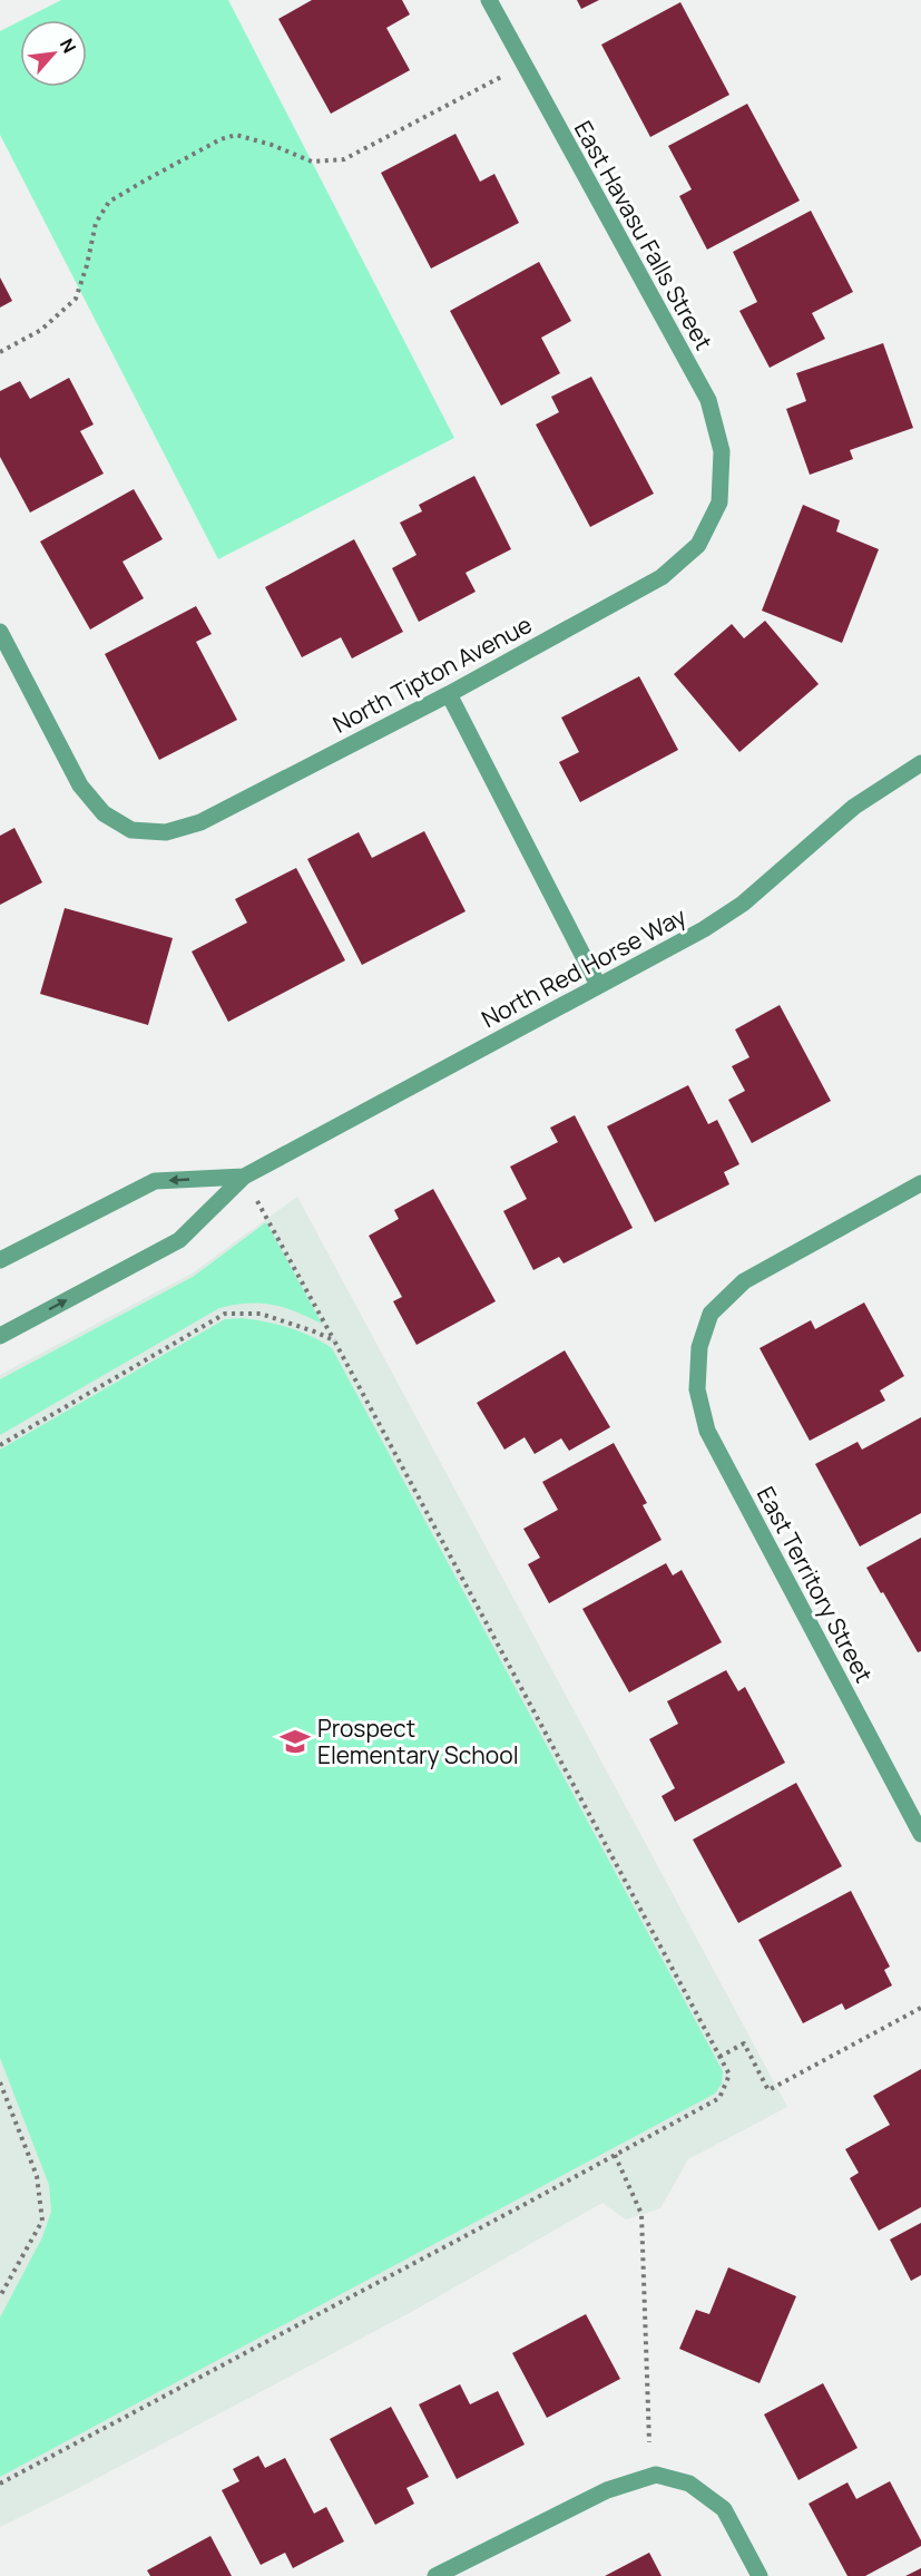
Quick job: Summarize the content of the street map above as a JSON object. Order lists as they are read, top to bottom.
{
  "streets": {
    "street": [
      "East Havasu Falls Street",
      "North Tipton Avenue",
      "North Red Horse Way",
      "East Territory Street"
    ]
  },
  "crossings": [
    ["East Havasu Falls Street", "North Tipton Avenue"]
  ],
  "places": {
    "school or university": ["Prospect Elementary School"]
  },
  "north": "top right"
}
